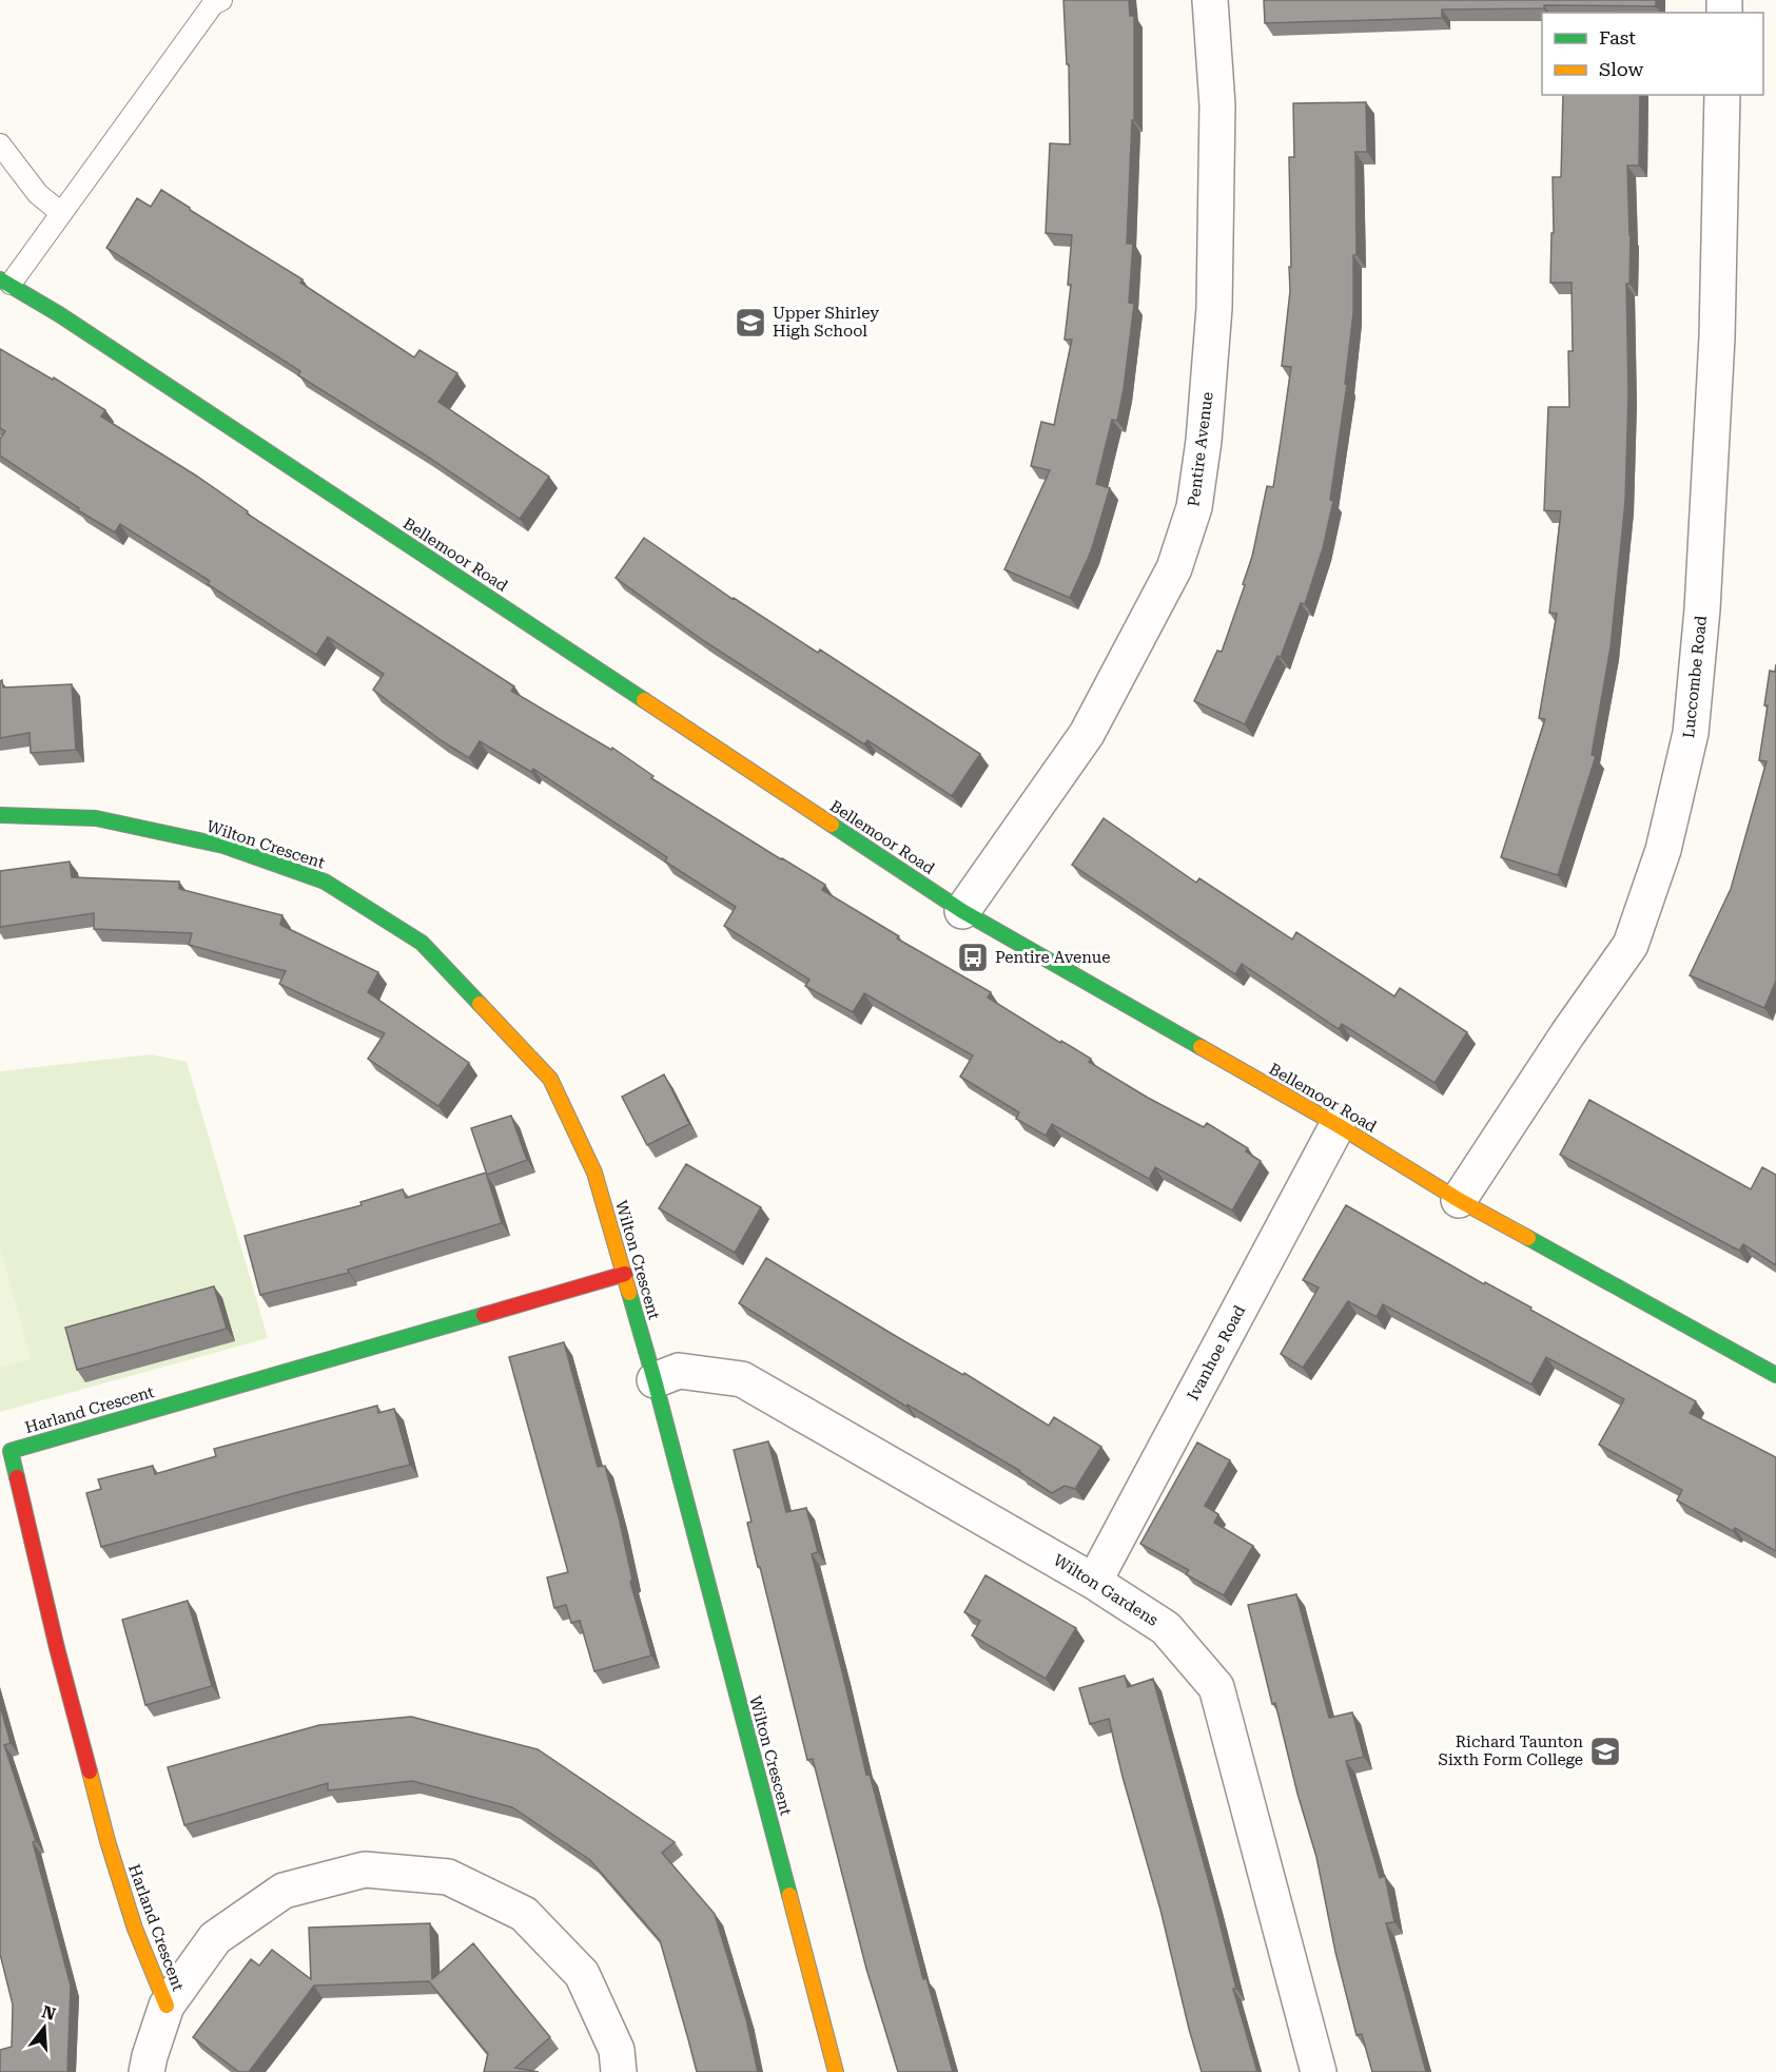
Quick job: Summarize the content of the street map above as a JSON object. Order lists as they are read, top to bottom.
{
  "streets": {
    "street": [
      "Pentire Avenue",
      "Bellemoor Road",
      "Luccombe Road",
      "Wilton Crescent",
      "Ivanhoe Road",
      "Harland Crescent",
      "Wilton Gardens"
    ]
  },
  "crossings": [
    ["Pentire Avenue", "Bellemoor Road"],
    ["Bellemoor Road", "Luccombe Road"],
    ["Bellemoor Road", "Ivanhoe Road"],
    ["Wilton Crescent", "Harland Crescent"],
    ["Wilton Crescent", "Wilton Gardens"],
    ["Ivanhoe Road", "Wilton Gardens"]
  ],
  "places": {
    "school or university": ["Upper Shirley High School", "Richard Taunton Sixth Form College"],
    "bus stop": ["Pentire Avenue"]
  },
  "legend": ["Fast", "Slow"],
  "north": "top"
}
